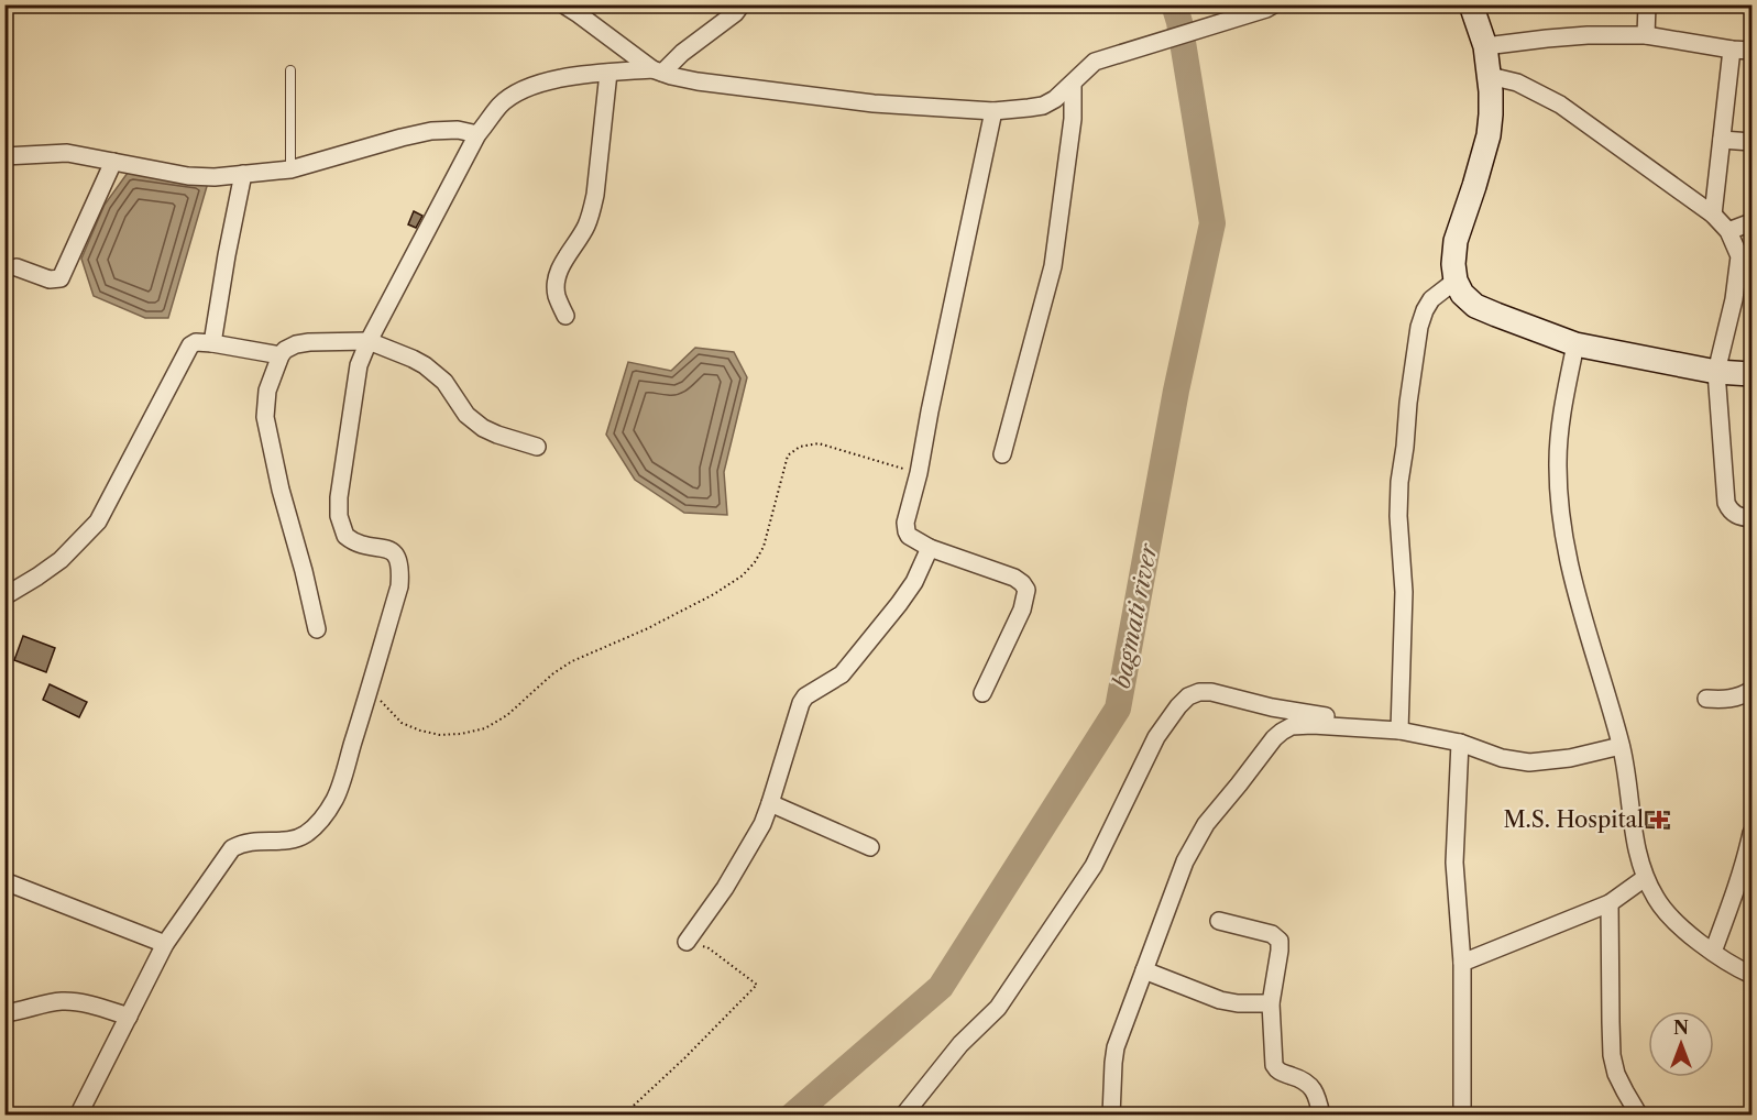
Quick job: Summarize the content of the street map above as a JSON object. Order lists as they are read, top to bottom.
{
  "water": ["bagmati river"],
  "places": {
    "health": ["M.S. Hospital"]
  },
  "north": "top"
}
